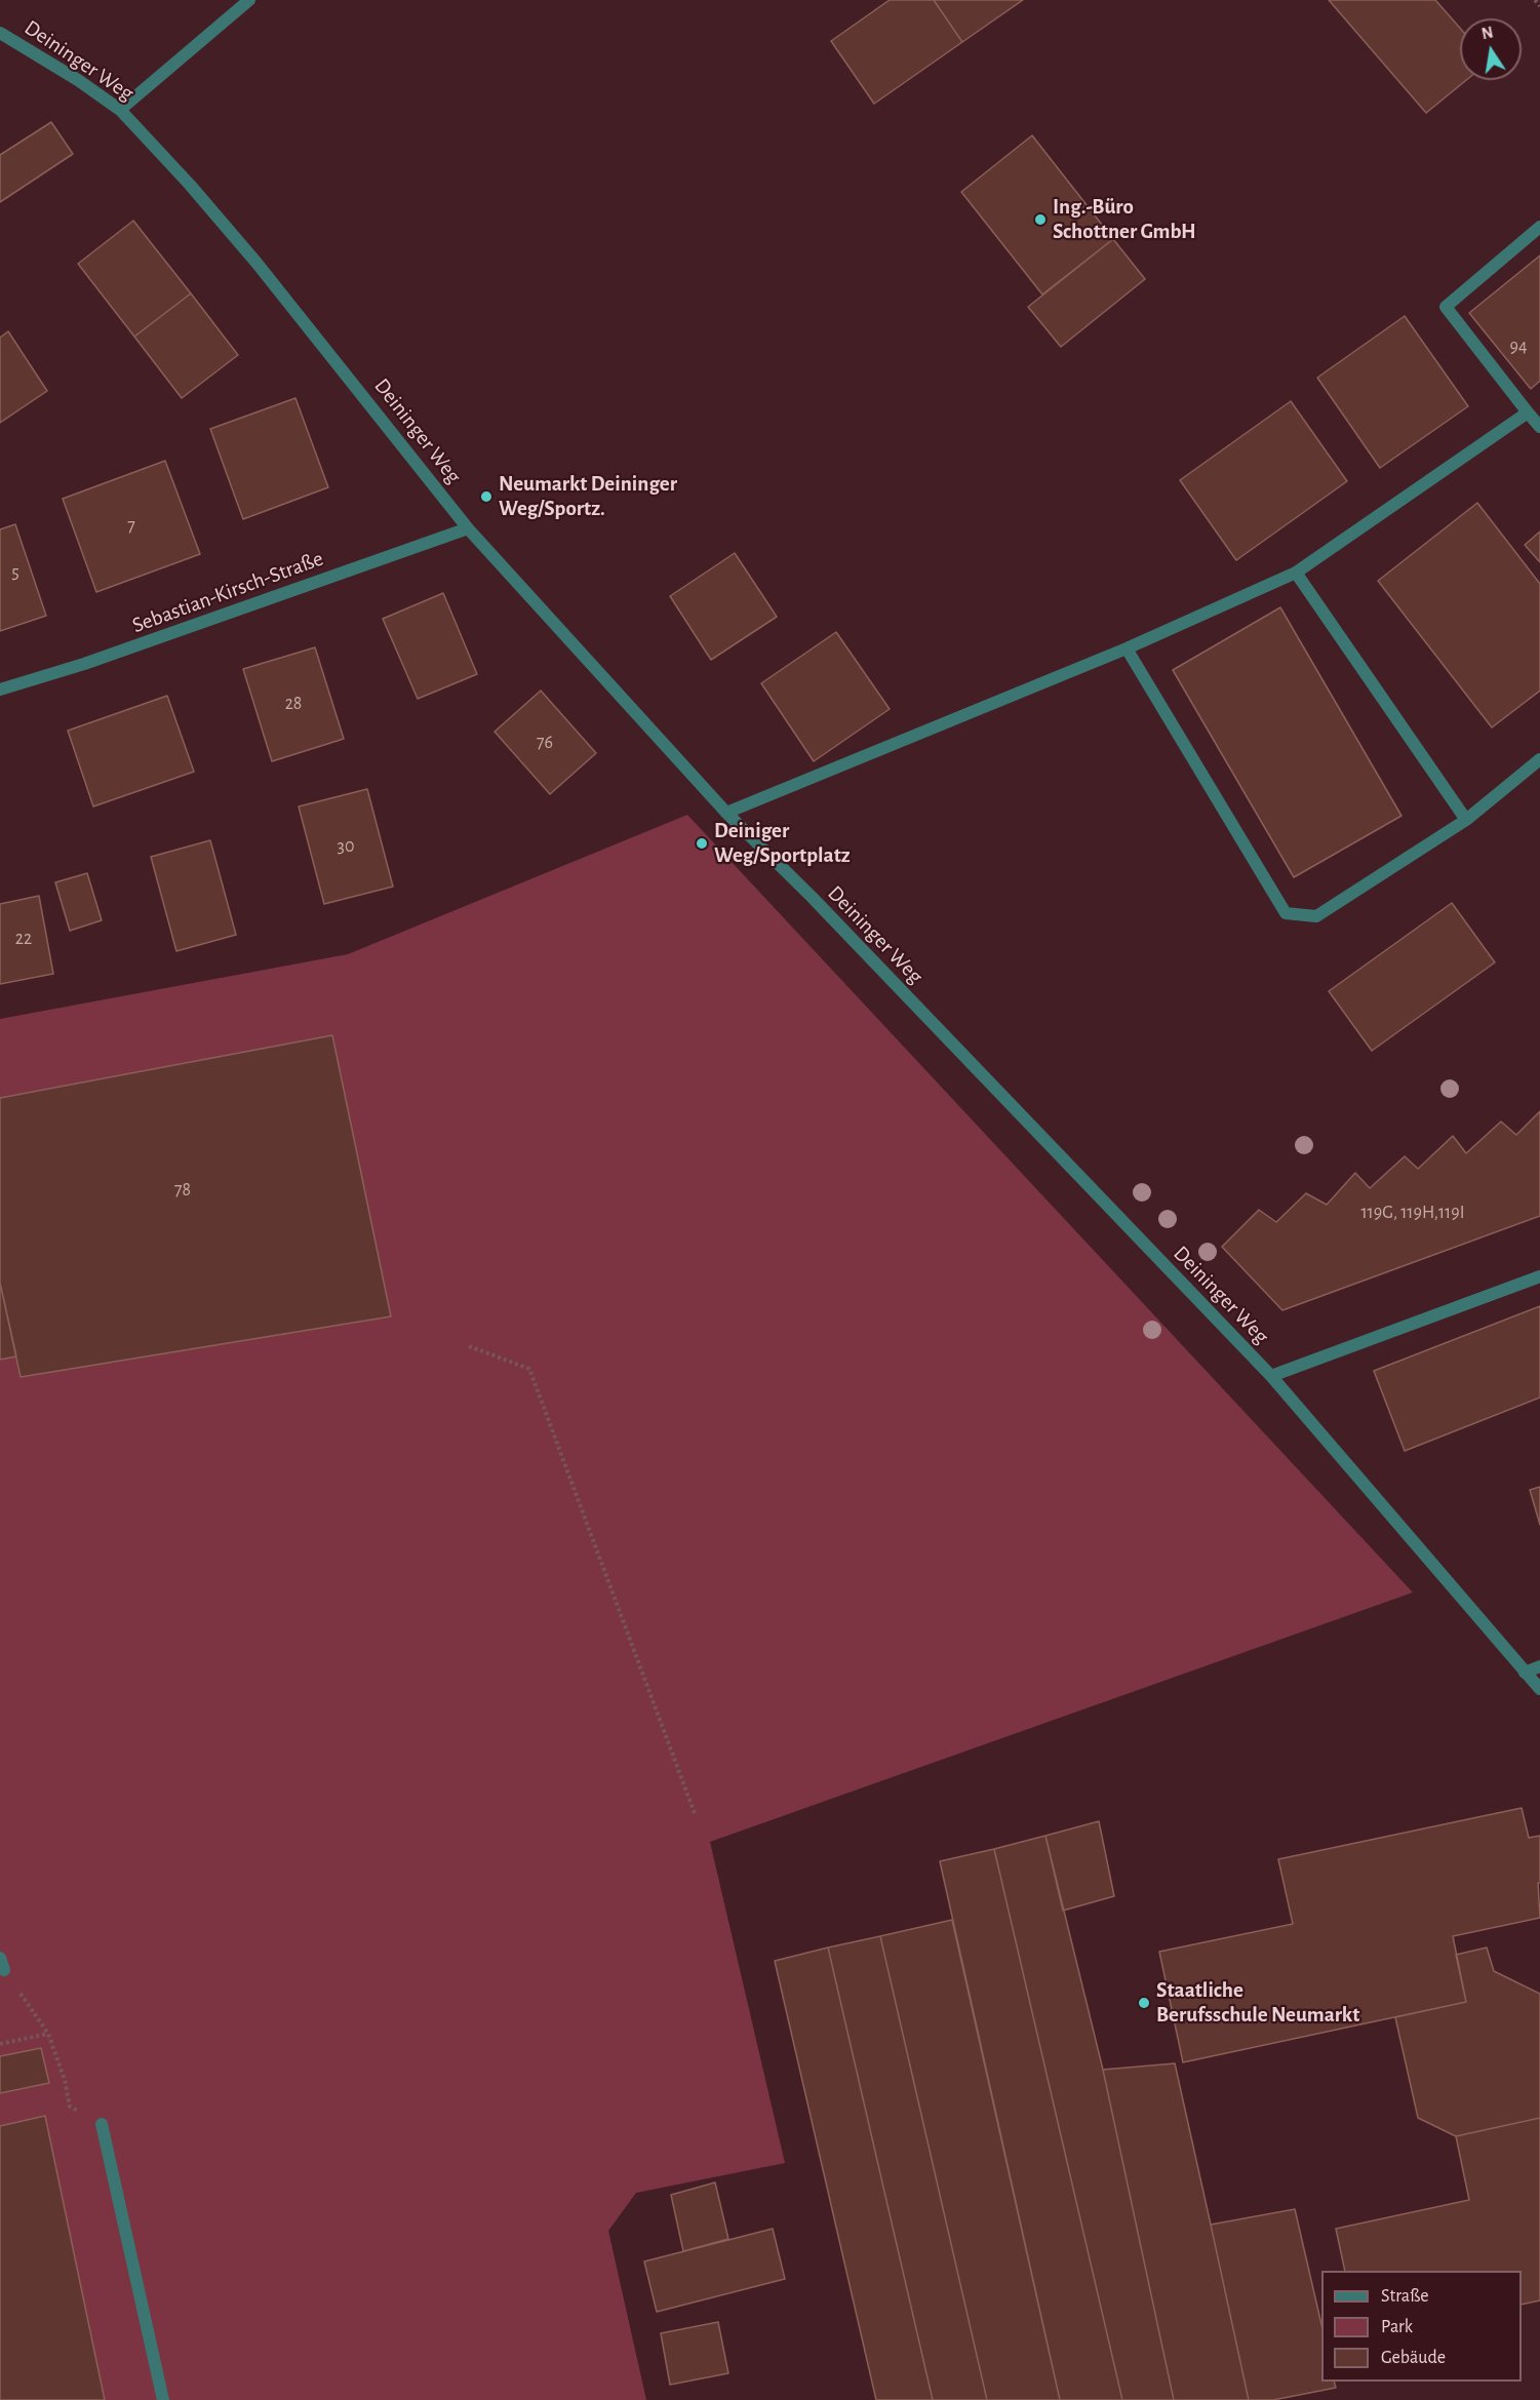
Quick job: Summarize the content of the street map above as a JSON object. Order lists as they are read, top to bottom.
{
  "streets": {
    "street": ["Deininger Weg", "Sebastian-Kirsch-Straße"]
  },
  "crossings": [
    ["Deininger Weg", "Sebastian-Kirsch-Straße"]
  ],
  "places": [
    "Ing.-Büro Schottner GmbH",
    "Neumarkt Deininger Weg/Sportz.",
    "Deiniger Weg/Sportplatz",
    "Staatliche Berufsschule Neumarkt"
  ],
  "house_numbers": [
    "94",
    "7",
    "5",
    "28",
    "76",
    "30",
    "22",
    "78",
    "119G, 119H,119I"
  ],
  "legend": ["Straße", "Park", "Gebäude"],
  "north": "top"
}
